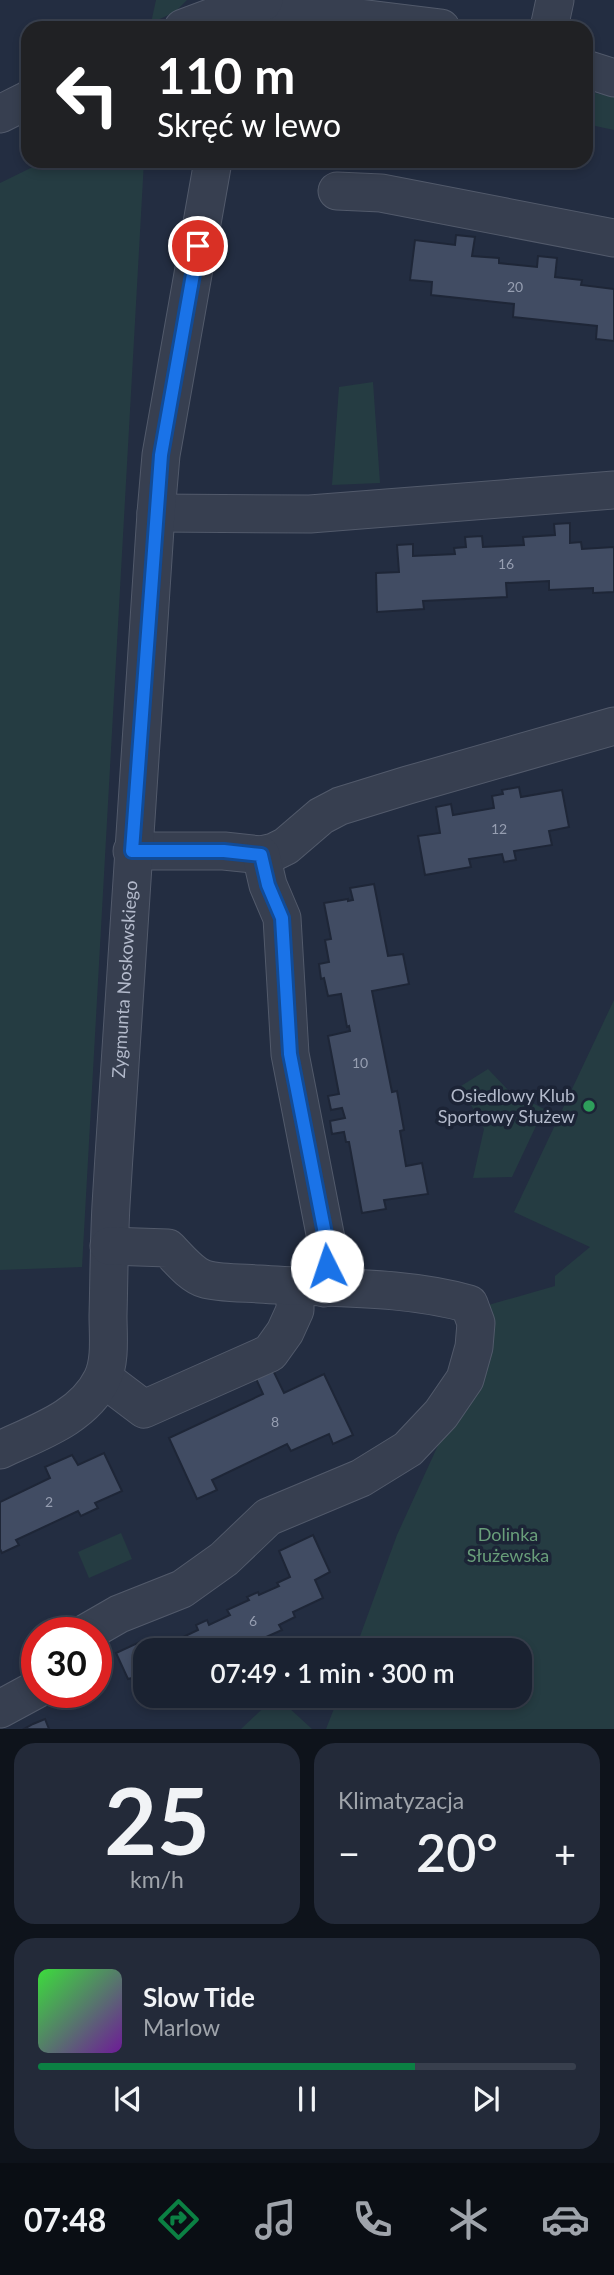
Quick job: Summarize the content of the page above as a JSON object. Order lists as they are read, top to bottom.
{
  "streets": {
    "street": ["Zygmunta Noskowskiego"]
  },
  "parks": ["Dolinka Służewska"],
  "places": ["Osiedlowy Klub Sportowy Służew"],
  "house_numbers": [
    "20",
    "16",
    "12",
    "10",
    "8",
    "2",
    "6"
  ],
  "page": {
    "turn": ["110 m", "Skręć w lewo"],
    "limit": "30",
    "trip": "07:49 · 1 min · 300 m",
    "tile": [
      ["25", "km/h"],
      "Klimatyzacja"
    ],
    "heat": ["−", "20°", "+"],
    "song": ["Slow Tide", "Marlow"],
    "tabs": "07:48"
  }
}
